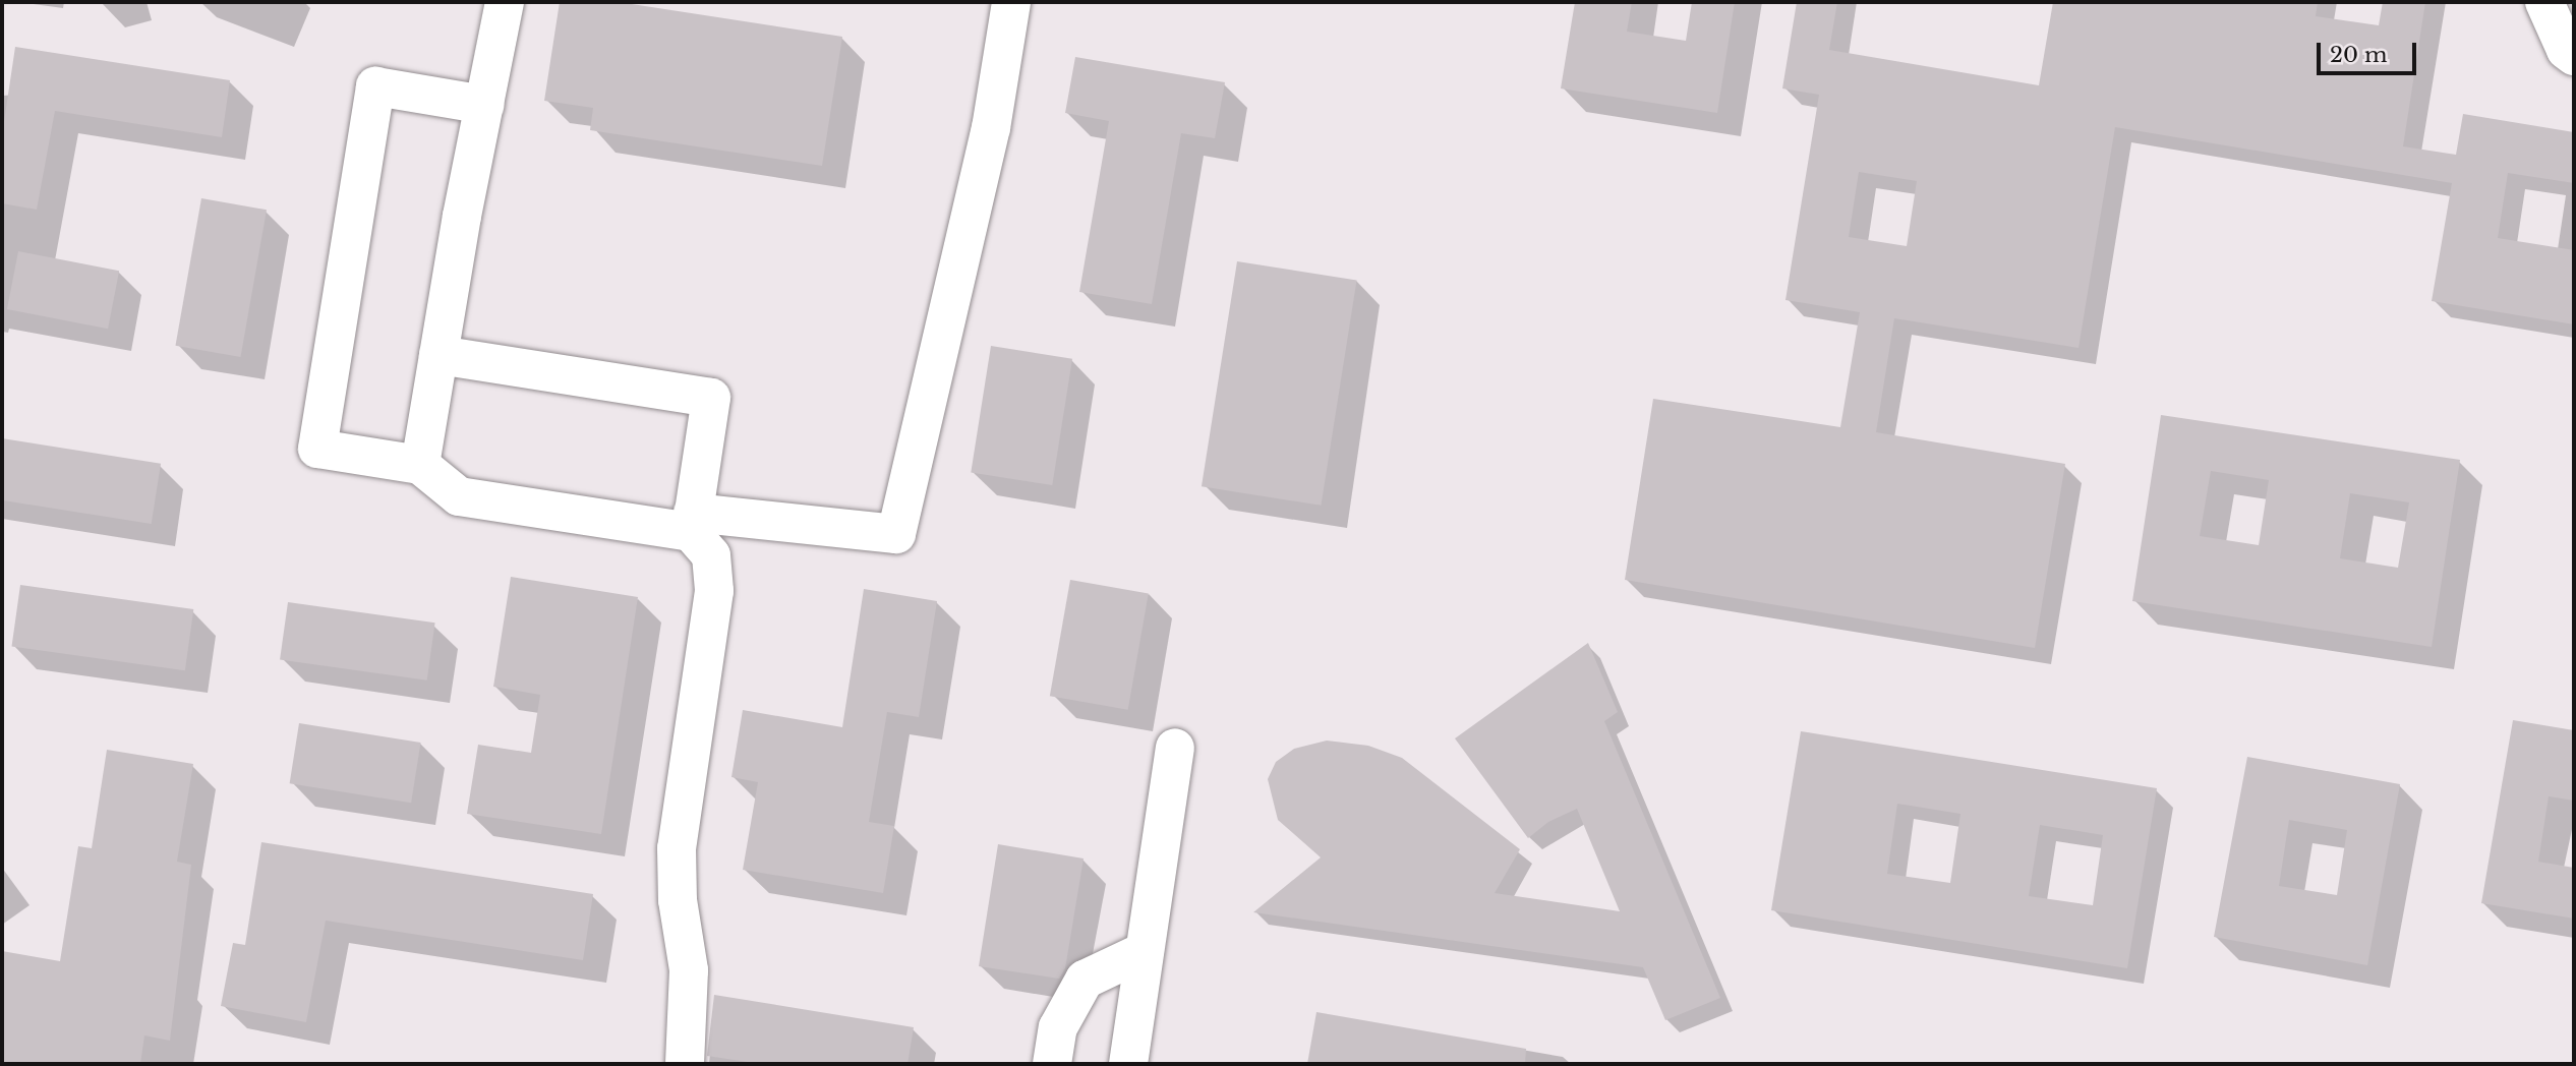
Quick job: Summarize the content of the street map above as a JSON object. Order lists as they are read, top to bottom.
{
  "scale_bar": "20 m"
}
